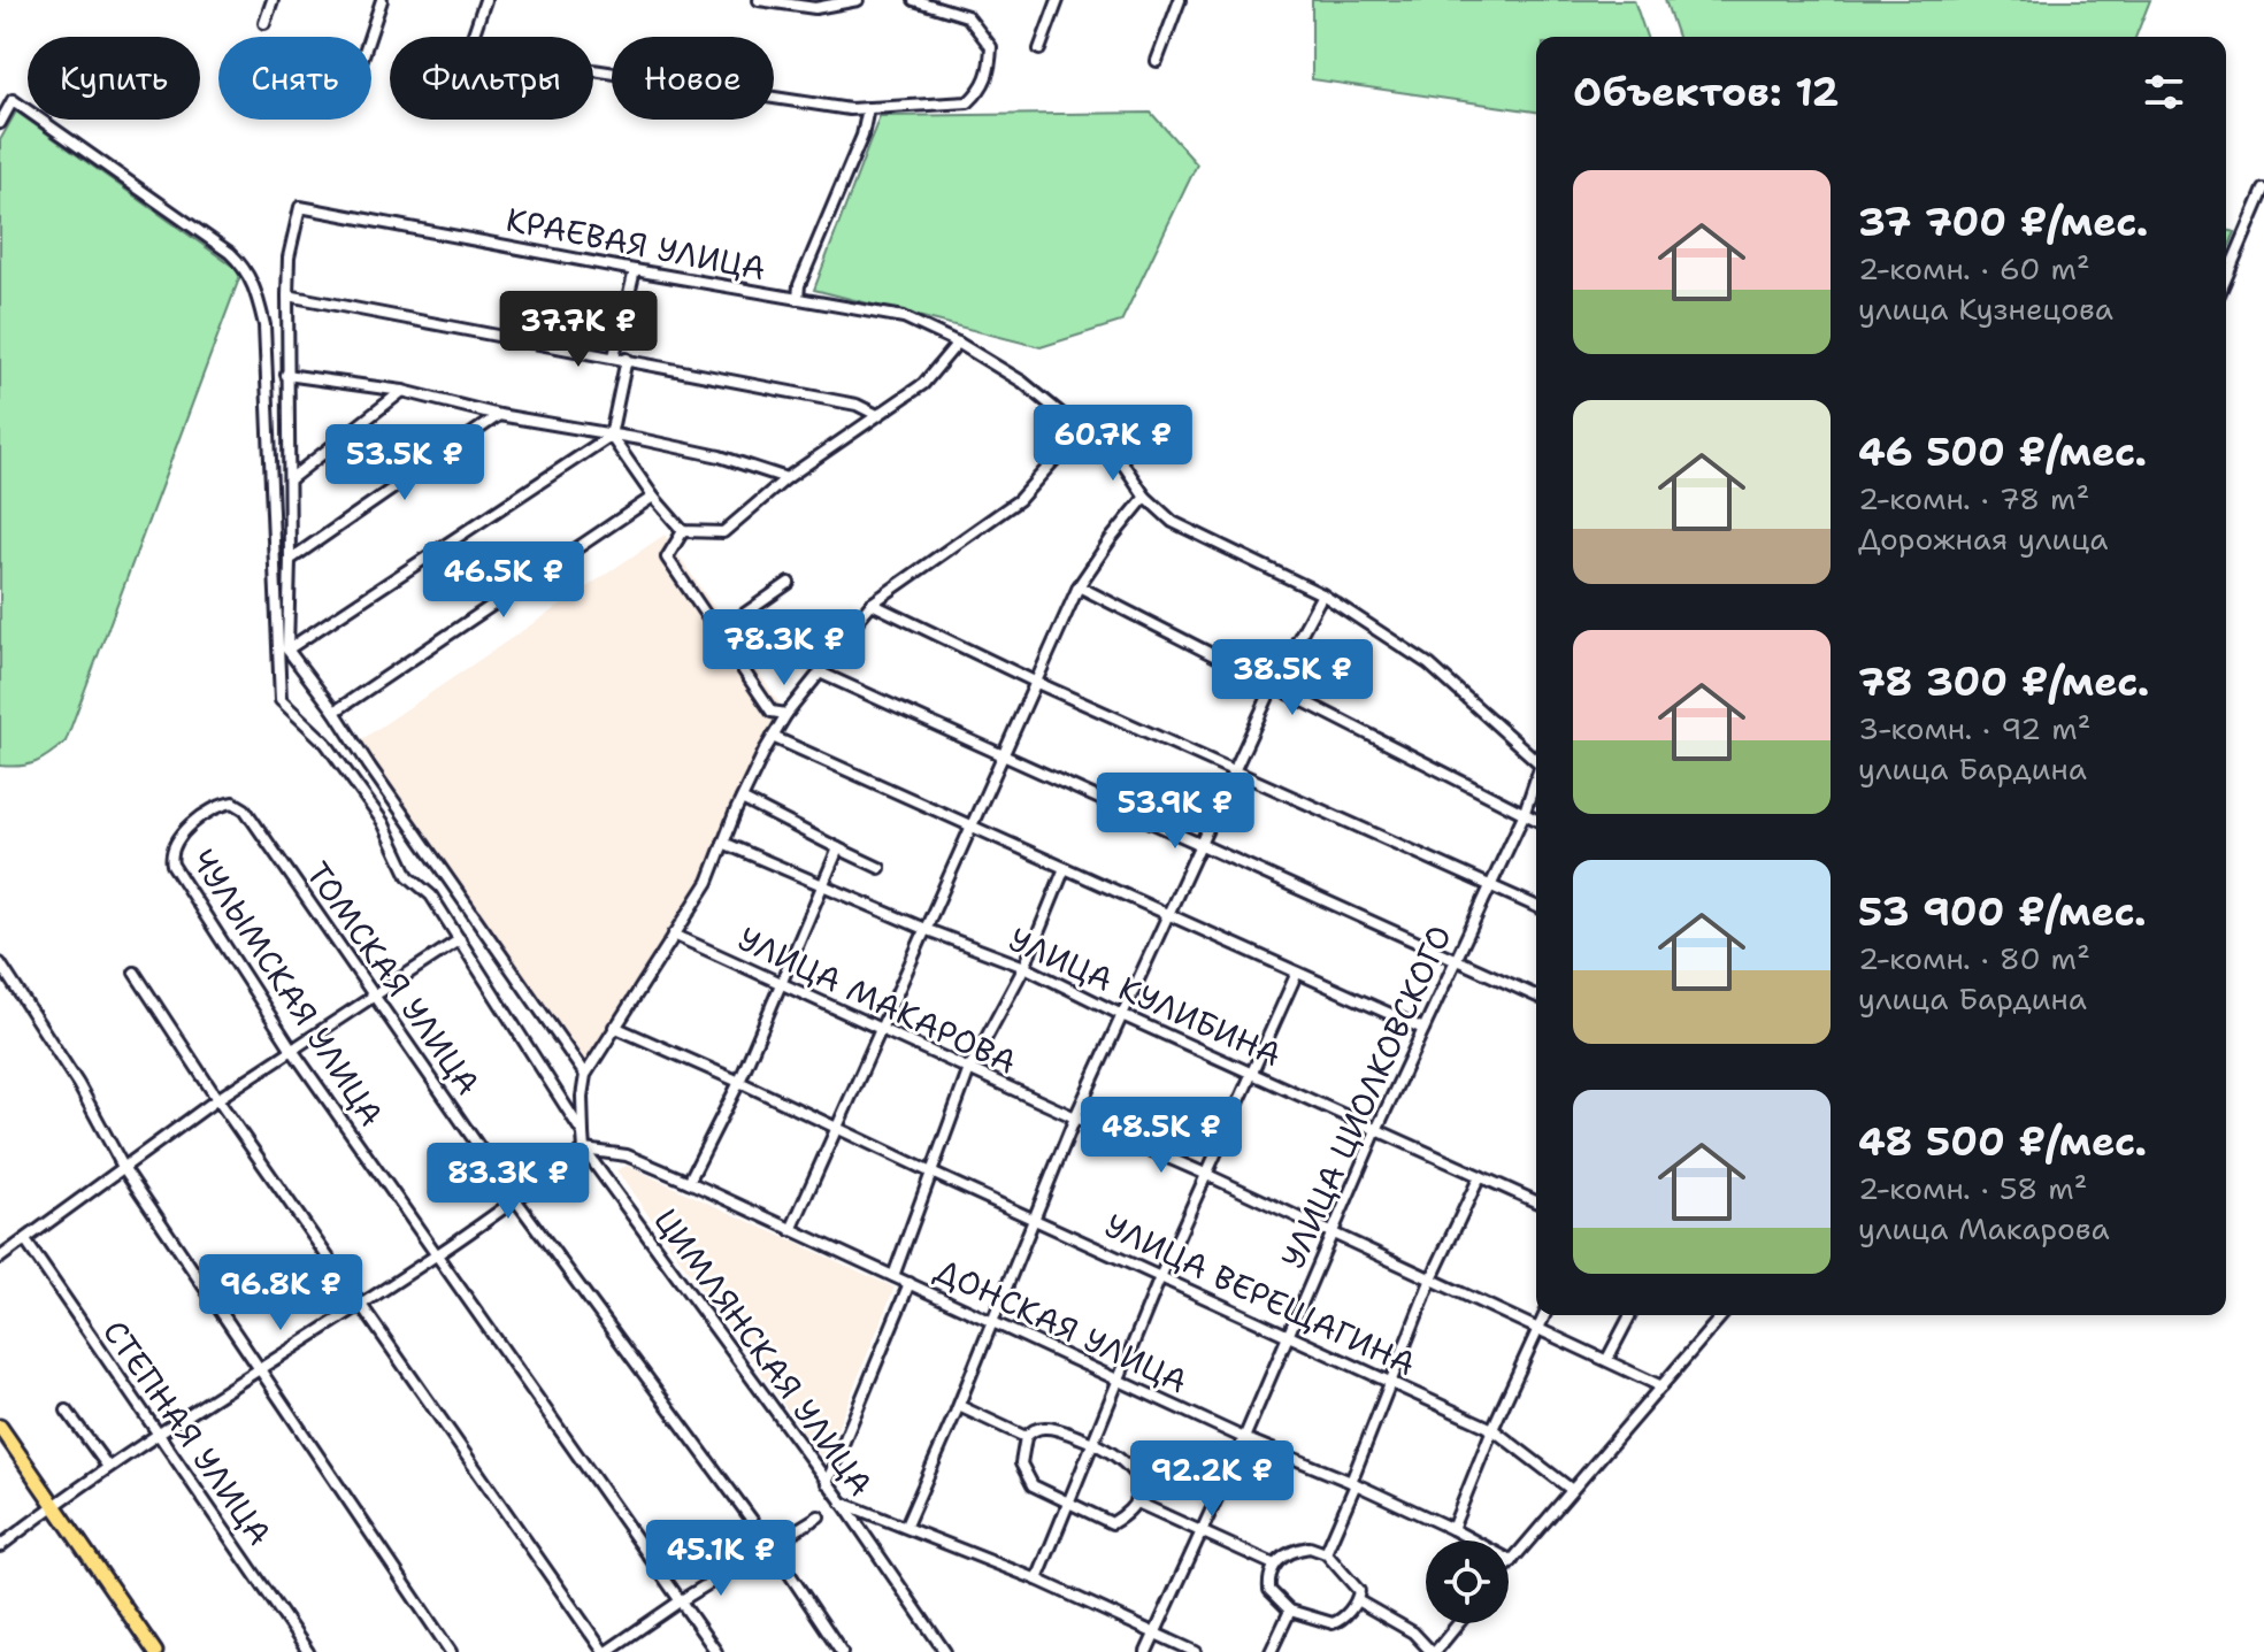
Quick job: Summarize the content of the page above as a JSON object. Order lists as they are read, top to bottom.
{
  "streets": {
    "street": [
      "КРАЕВАЯ УЛИЦА",
      "ТОМСКАЯ УЛИЦА",
      "ЧУЛЫМСКАЯ УЛИЦА",
      "УЛИЦА КУЛИБИНА",
      "УЛИЦА МАКАРОВА",
      "УЛИЦА ЦИОЛКОВСКОГО",
      "УЛИЦА ВЕРЕЩАГИНА",
      "ДОНСКАЯ УЛИЦА",
      "ЦИМЛЯНСКАЯ УЛИЦА",
      "СТЕПНАЯ УЛИЦА"
    ]
  },
  "crossings": [
    ["ТОМСКАЯ УЛИЦА", "ЧУЛЫМСКАЯ УЛИЦА"],
    ["УЛИЦА КУЛИБИНА", "УЛИЦА ЦИОЛКОВСКОГО"],
    ["УЛИЦА МАКАРОВА", "УЛИЦА ЦИОЛКОВСКОГО"],
    ["УЛИЦА ЦИОЛКОВСКОГО", "УЛИЦА ВЕРЕЩАГИНА"],
    ["УЛИЦА ЦИОЛКОВСКОГО", "ДОНСКАЯ УЛИЦА"],
    ["ДОНСКАЯ УЛИЦА", "ЦИМЛЯНСКАЯ УЛИЦА"]
  ],
  "page": {
    "chip": [
      "Купить",
      "Снять",
      "Фильтры",
      "Новое"
    ],
    "heading": "Объектов: 12",
    "list": [
      {
        "name": "37 700 ₽/мес.",
        "note": "2-комн. · 60 m² · улица Кузнецова"
      },
      {
        "name": "46 500 ₽/мес.",
        "note": "2-комн. · 78 m² · Дорожная улица"
      },
      {
        "name": "78 300 ₽/мес.",
        "note": "3-комн. · 92 m² · улица Бардина"
      },
      {
        "name": "53 900 ₽/мес.",
        "note": "2-комн. · 80 m² · улица Бардина"
      },
      {
        "name": "48 500 ₽/мес.",
        "note": "2-комн. · 58 m² · улица Макарова"
      }
    ],
    "price": [
      "37.7K ₽",
      "60.7K ₽",
      "53.5K ₽",
      "46.5K ₽",
      "78.3K ₽",
      "38.5K ₽",
      "53.9K ₽",
      "48.5K ₽",
      "83.3K ₽",
      "96.8K ₽",
      "92.2K ₽",
      "45.1K ₽"
    ]
  }
}
